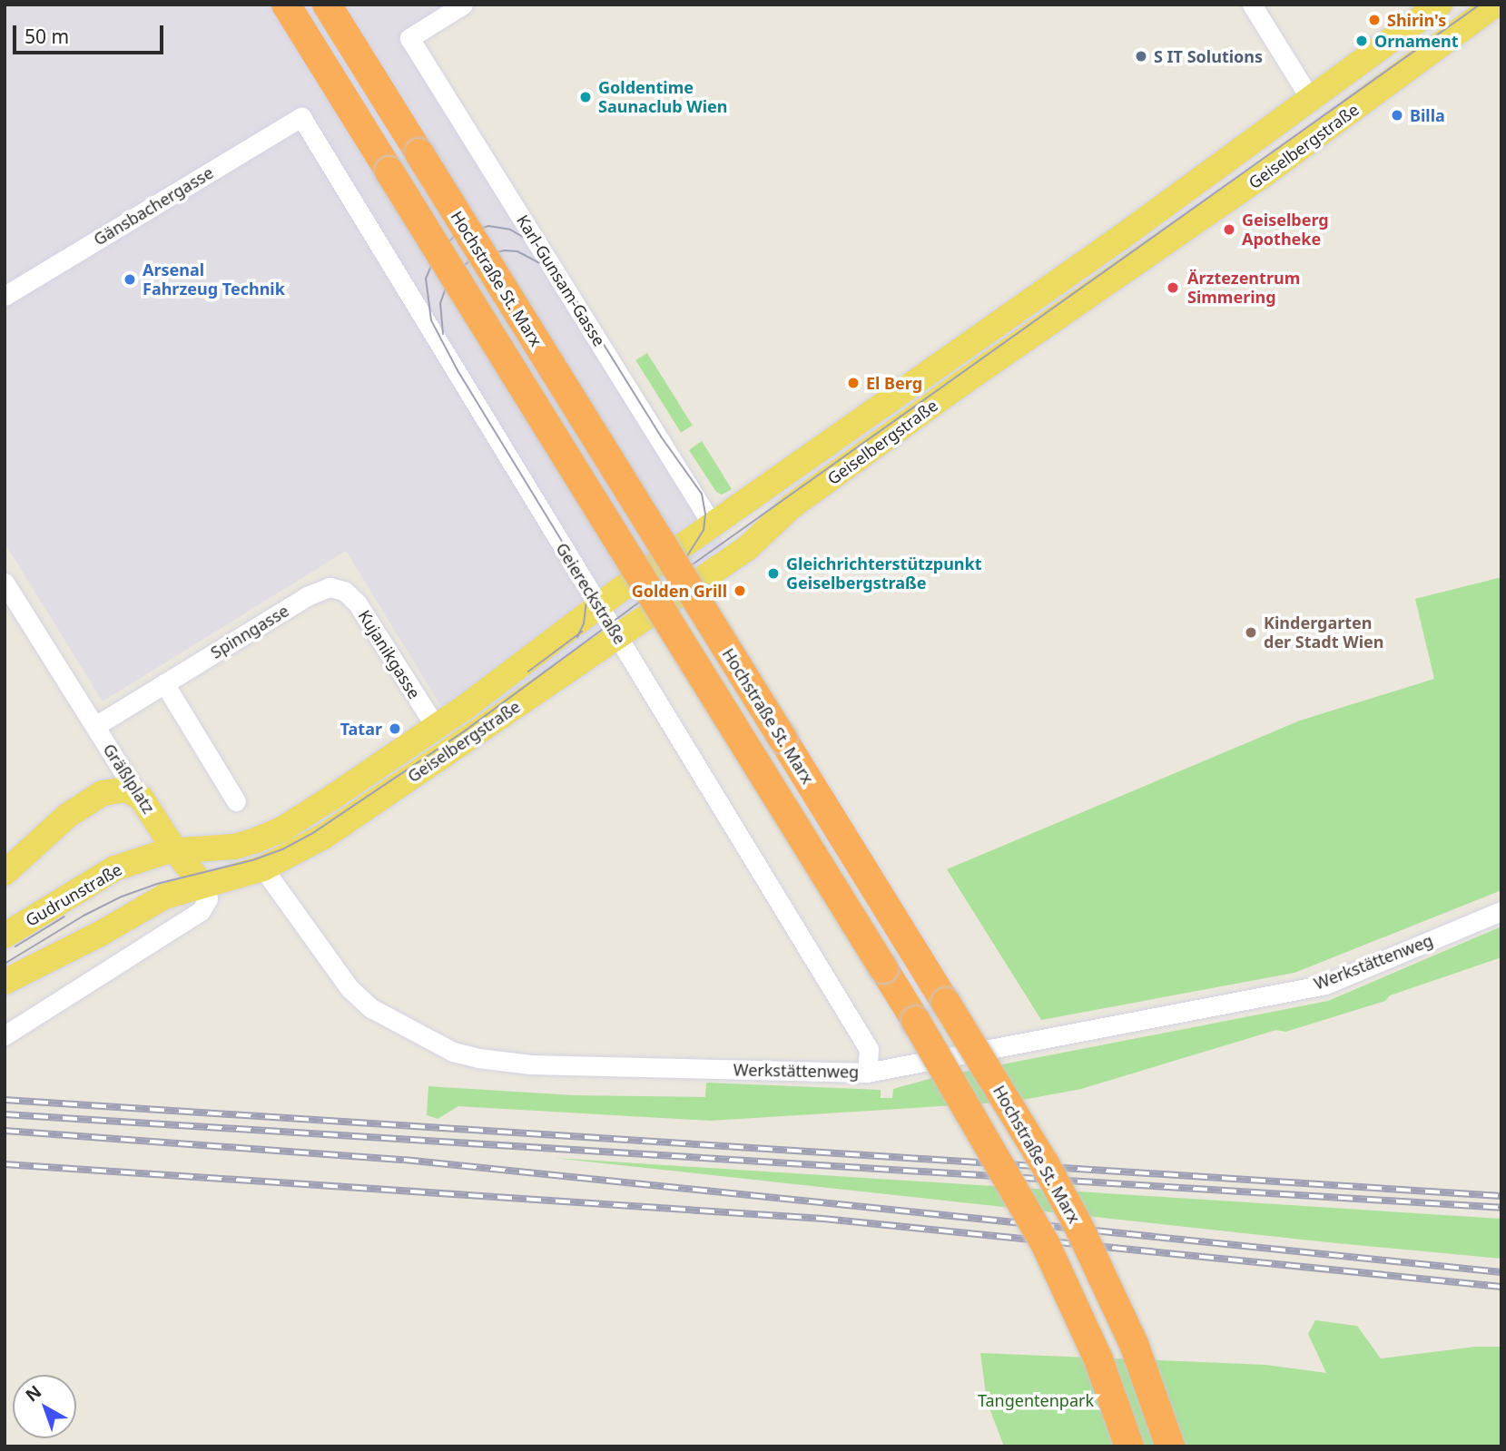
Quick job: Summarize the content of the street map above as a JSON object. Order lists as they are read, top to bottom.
{
  "streets": {
    "highway": ["Hochstraße St. Marx"],
    "main road": ["Geiselbergstraße", "Gräßlplatz", "Gudrunstraße"],
    "street": [
      "Gänsbachergasse",
      "Karl-Gunsam-Gasse",
      "Geiereckstraße",
      "Spinngasse",
      "Kujanikgasse",
      "Werkstättenweg"
    ]
  },
  "crossings": [
    ["Geiselbergstraße", "Karl-Gunsam-Gasse"],
    ["Geiselbergstraße", "Geiereckstraße"],
    ["Geiselbergstraße", "Kujanikgasse"],
    ["Geiselbergstraße", "Gudrunstraße"],
    ["Geiselbergstraße", "Werkstättenweg"],
    ["Gänsbachergasse", "Geiereckstraße"],
    ["Geiereckstraße", "Werkstättenweg"],
    ["Spinngasse", "Kujanikgasse"],
    ["Spinngasse", "Gräßlplatz"],
    ["Gräßlplatz", "Gudrunstraße"]
  ],
  "parks": ["Tangentenpark"],
  "places": [
    "Shirin's",
    "Ornament",
    "S IT Solutions",
    "Goldentime Saunaclub Wien",
    "Billa",
    "Geiselberg Apotheke",
    "Arsenal Fahrzeug Technik",
    "Ärztezentrum Simmering",
    "El Berg",
    "Gleichrichterstützpunkt Geiselbergstraße",
    "Golden Grill",
    "Kindergarten der Stadt Wien",
    "Tatar"
  ],
  "scale_bar": "50 m",
  "north": "top left"
}
